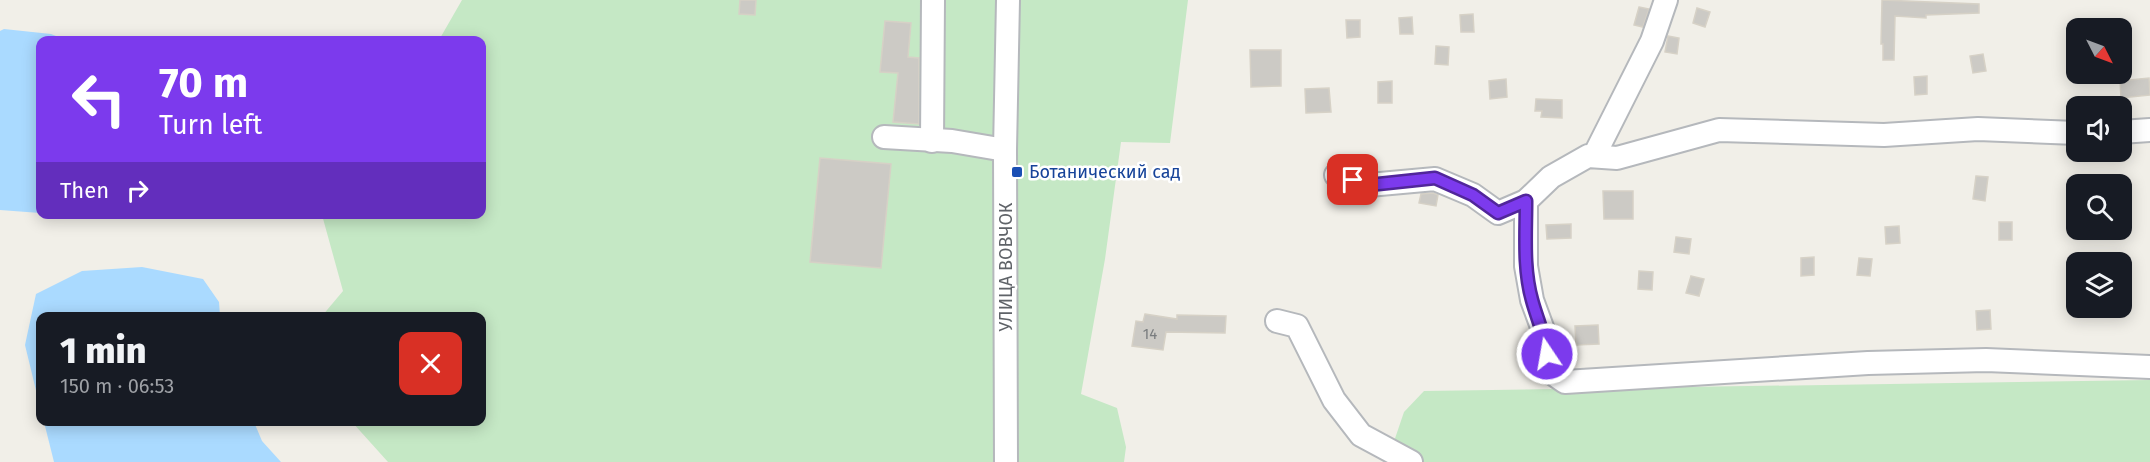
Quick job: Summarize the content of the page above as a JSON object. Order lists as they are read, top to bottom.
{
  "streets": {
    "street": ["УЛИЦА ВОВЧОК"]
  },
  "places": {
    "transit": ["Ботанический сад"]
  },
  "house_numbers": ["14"],
  "north": "bottom right",
  "page": {
    "turn": ["70 m", "Turn left"],
    "then": "Then",
    "heading": ["1 min", "150 m · 06:53"]
  }
}
